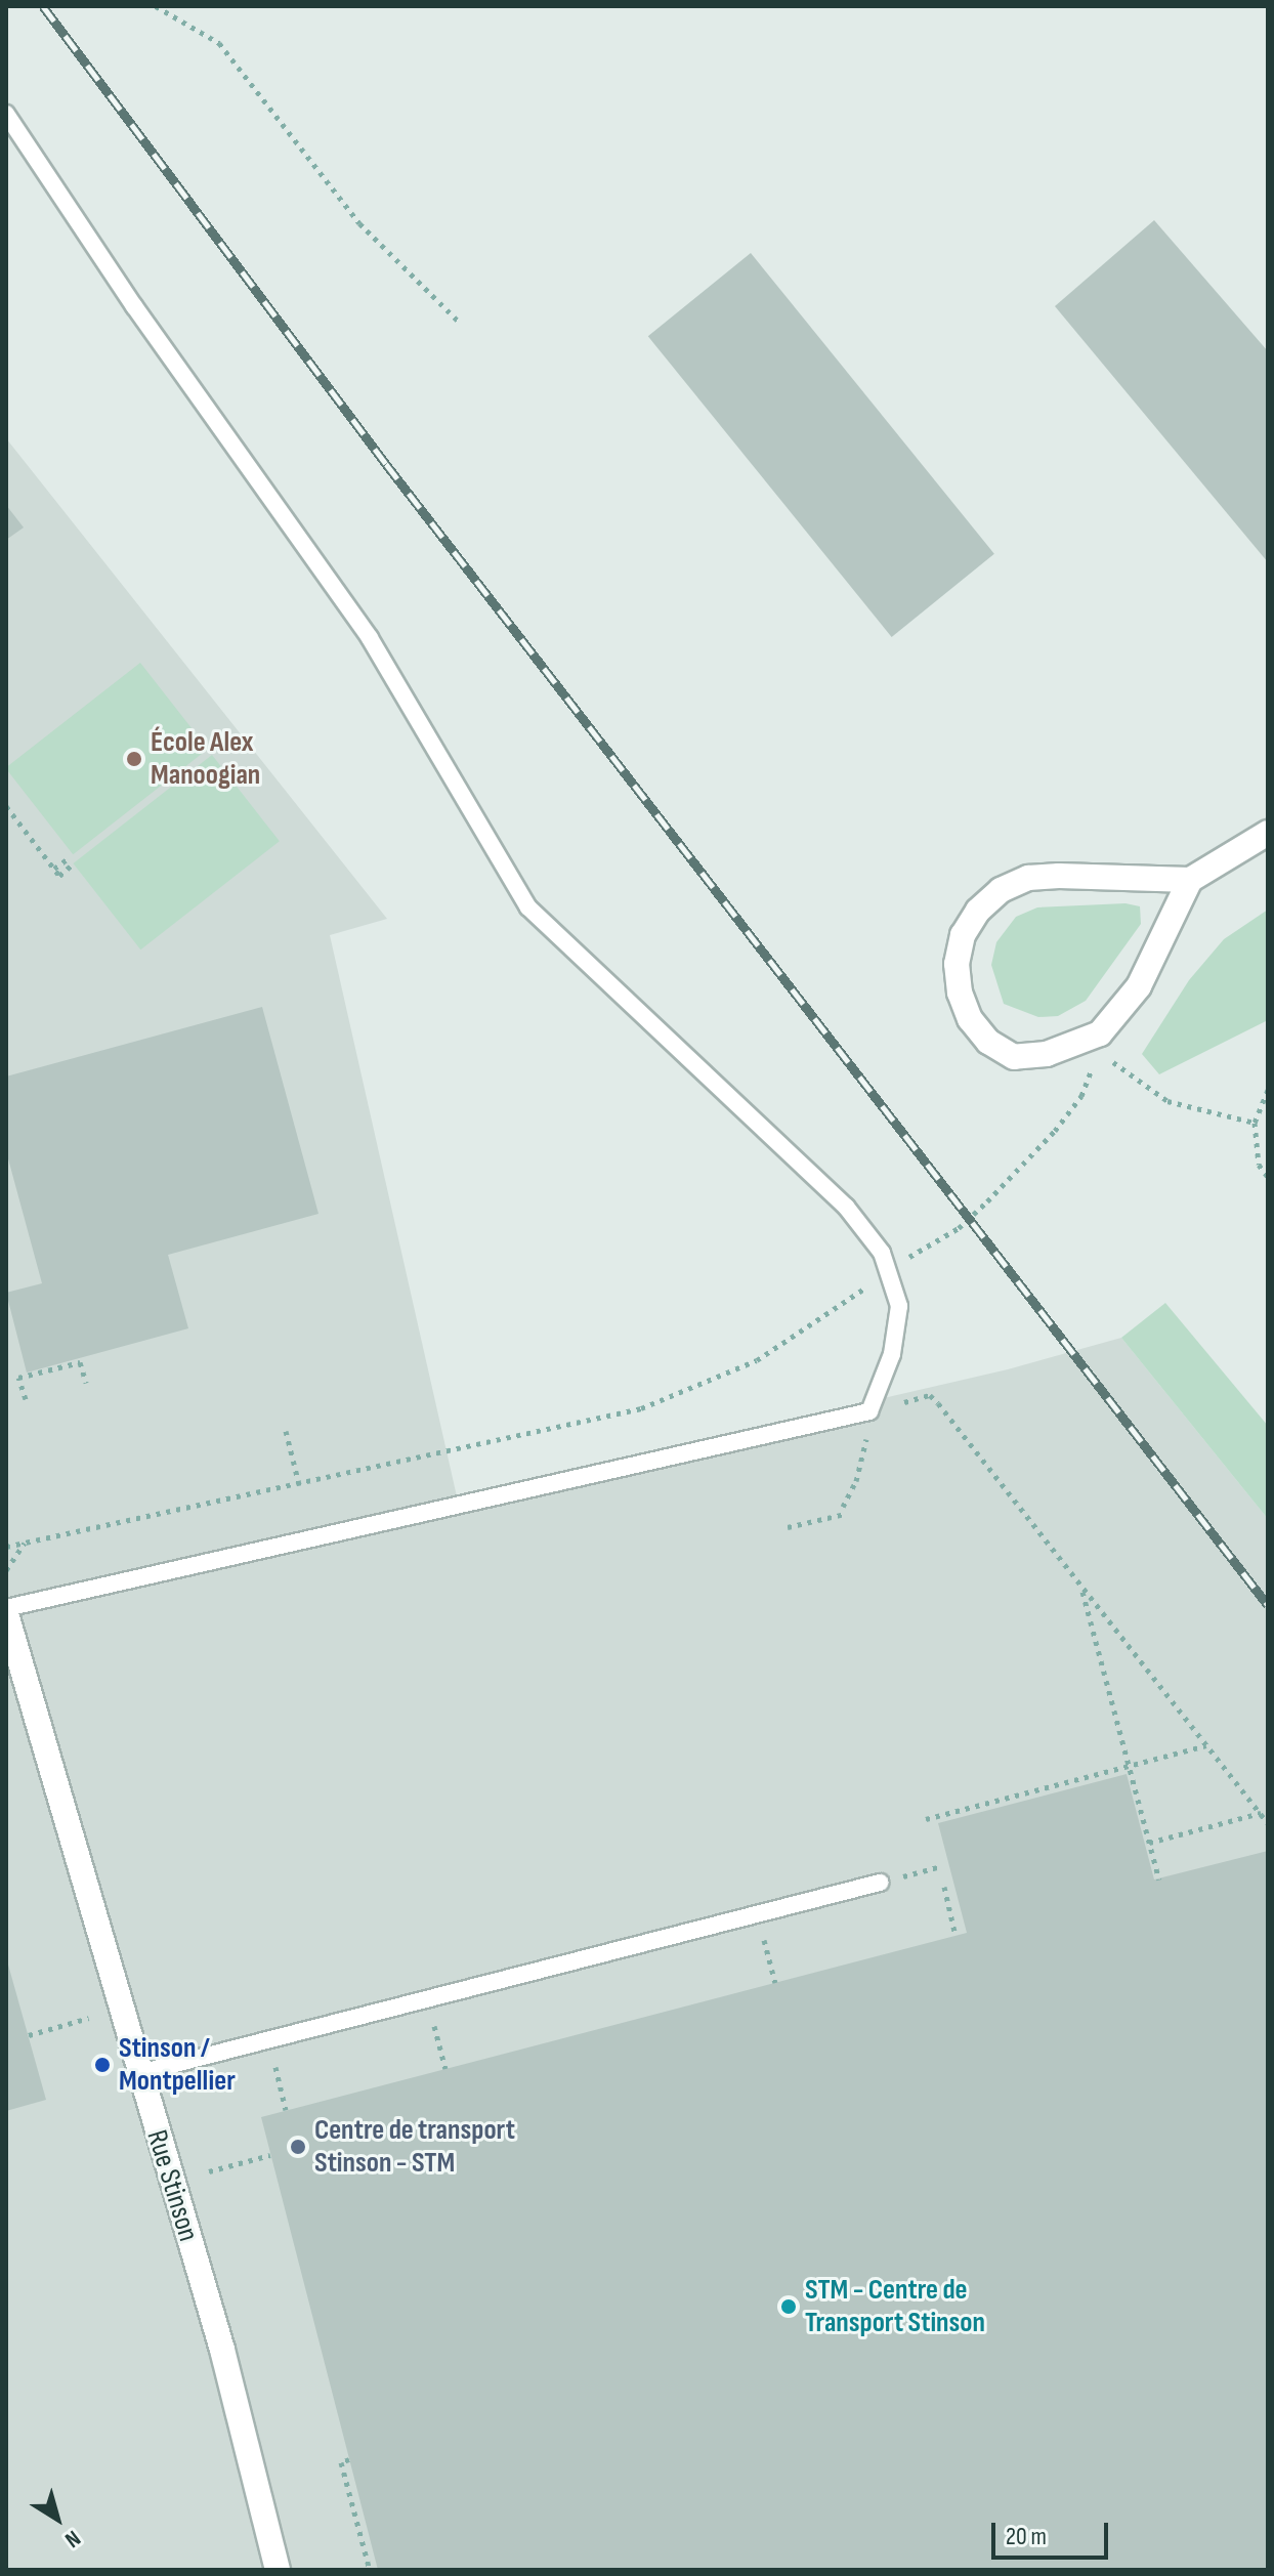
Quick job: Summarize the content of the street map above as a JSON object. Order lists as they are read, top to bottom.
{
  "streets": {
    "street": ["Rue Stinson"]
  },
  "places": [
    "École Alex Manoogian",
    "Stinson / Montpellier",
    "Centre de transport Stinson - STM",
    "STM - Centre de Transport Stinson"
  ],
  "scale_bar": "20 m",
  "north": "bottom right"
}
